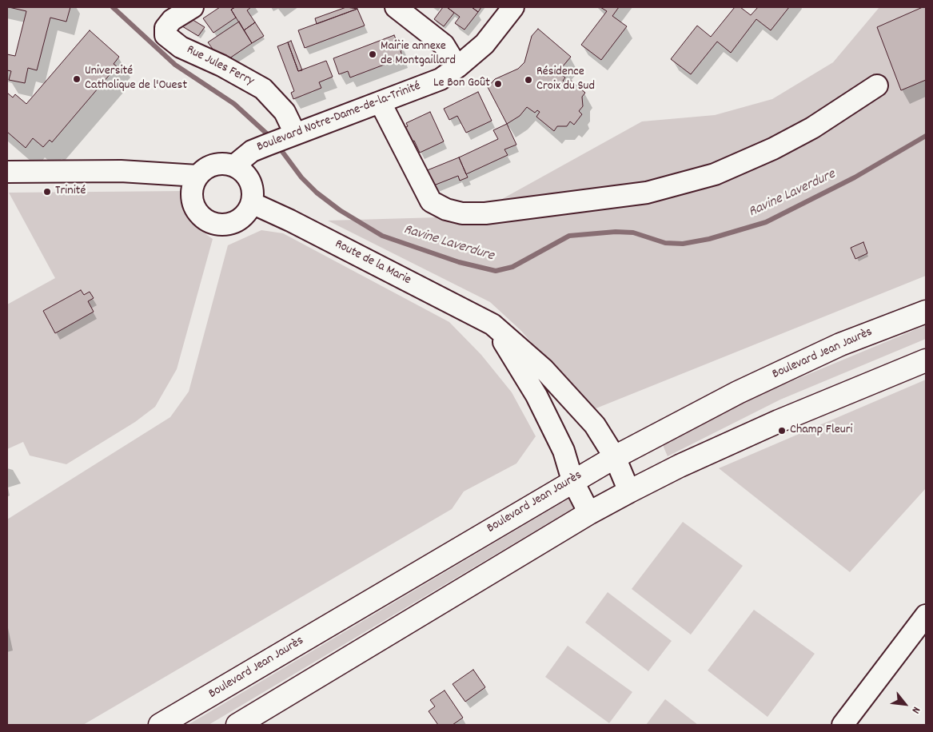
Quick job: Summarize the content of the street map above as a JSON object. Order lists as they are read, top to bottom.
{
  "streets": {
    "main road": ["Boulevard Jean Jaurès"],
    "street": ["Rue Jules Ferry", "Boulevard Notre-Dame-de-la-Trinité", "Route de la Marie"]
  },
  "crossings": [
    ["Rue Jules Ferry", "Boulevard Notre-Dame-de-la-Trinité"],
    ["Boulevard Notre-Dame-de-la-Trinité", "Route de la Marie"],
    ["Route de la Marie", "Boulevard Jean Jaurès"]
  ],
  "water": ["Ravine Laverdure"],
  "places": [
    "Mairie annexe de Montgaillard",
    "Université Catholique de l'Ouest",
    "Résidence Croix du Sud",
    "Le Bon Goût",
    "Trinité",
    "Champ Fleuri"
  ],
  "north": "bottom right"
}
